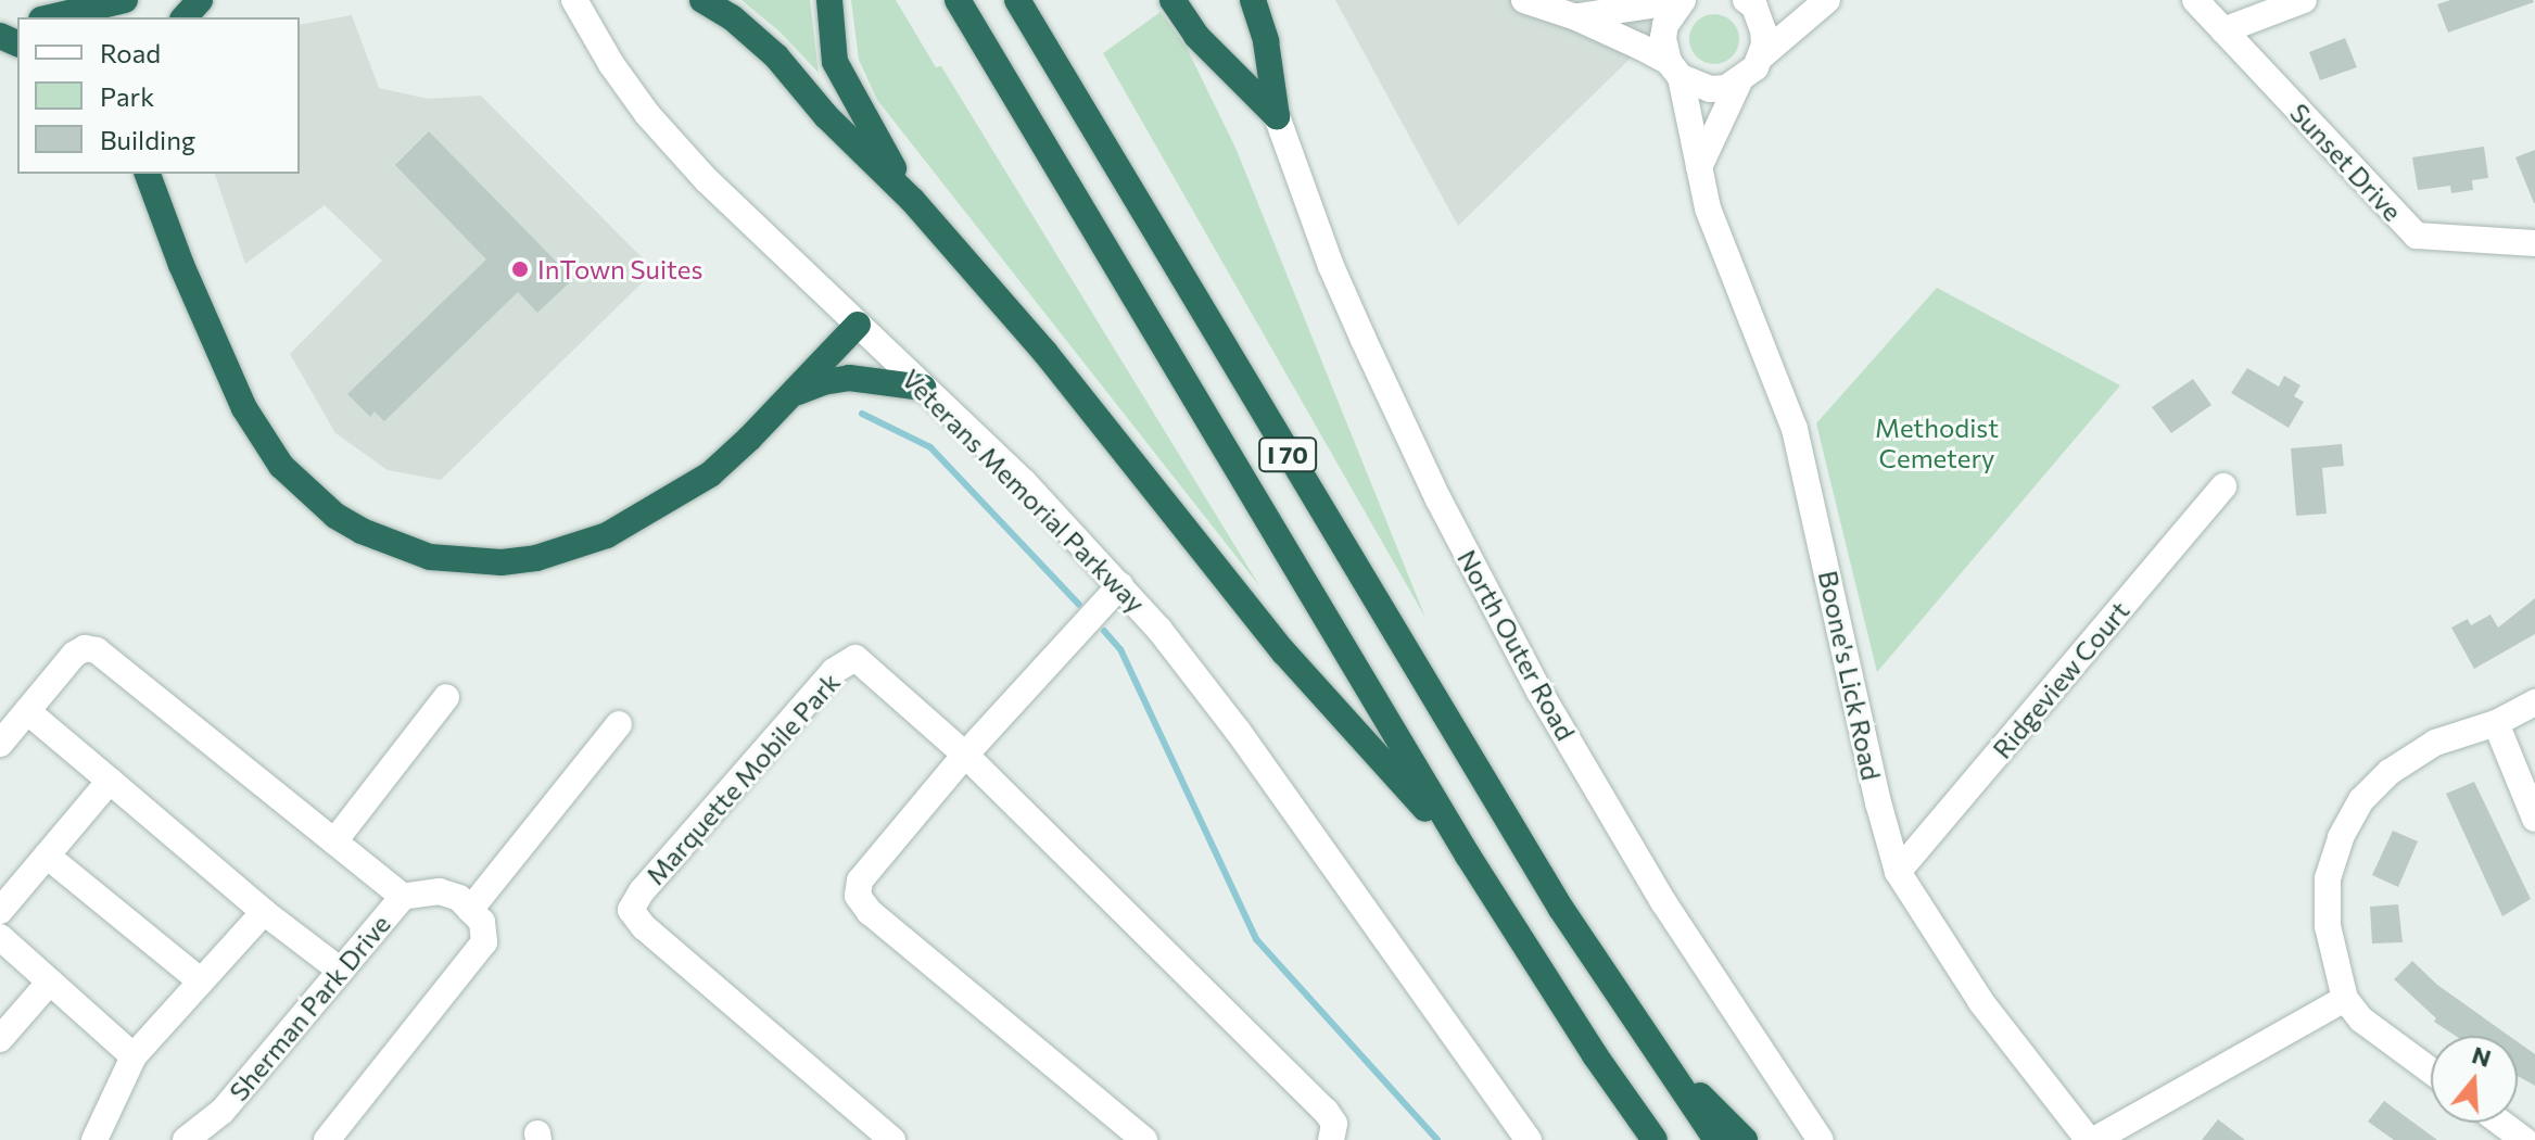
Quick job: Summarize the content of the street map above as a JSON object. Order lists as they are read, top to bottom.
{
  "streets": {
    "highway": ["I 70"],
    "street": [
      "Sunset Drive",
      "Veterans Memorial Parkway",
      "North Outer Road",
      "Boone's Lick Road",
      "Ridgeview Court",
      "Marquette Mobile Park",
      "Sherman Park Drive"
    ]
  },
  "crossings": [
    ["Boone's Lick Road", "Ridgeview Court"]
  ],
  "parks": ["Methodist Cemetery"],
  "places": ["InTown Suites"],
  "legend": ["Road", "Park", "Building"],
  "north": "top"
}
